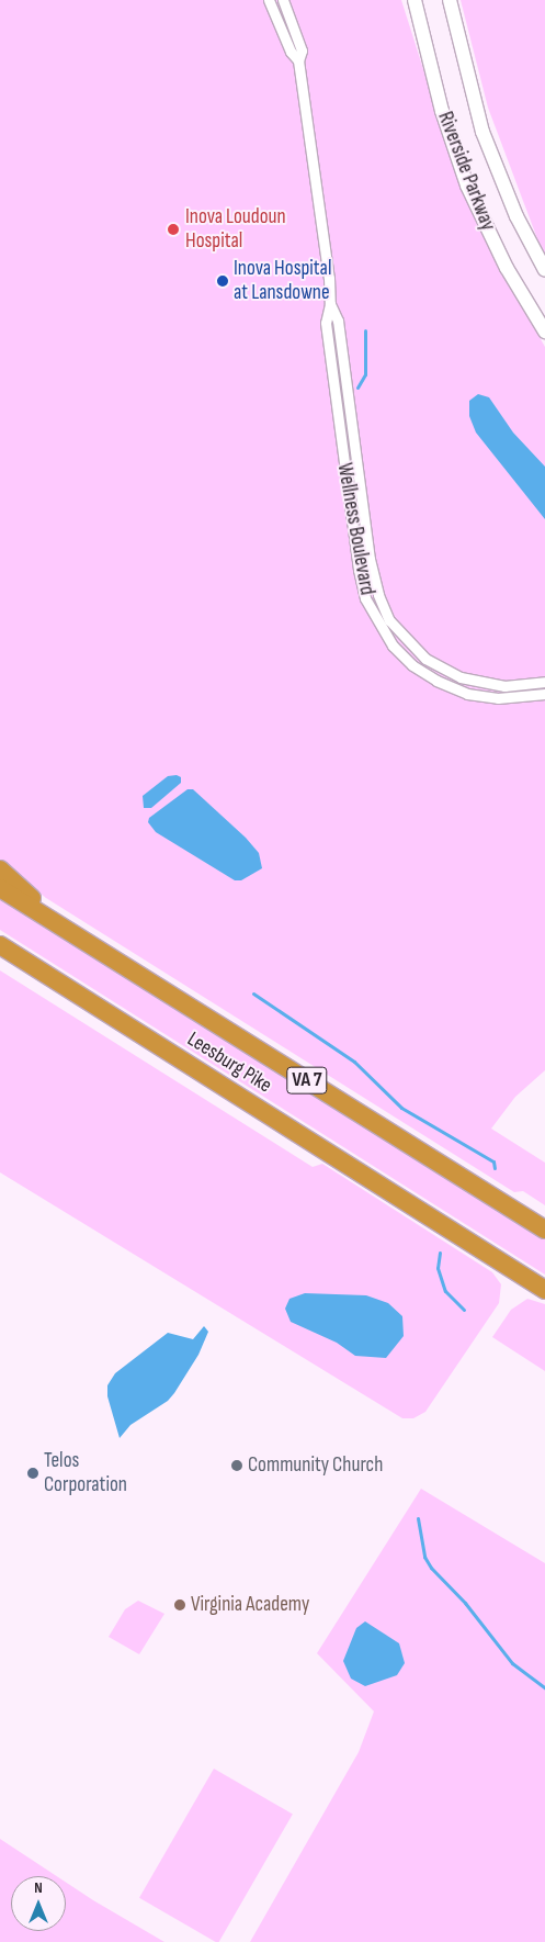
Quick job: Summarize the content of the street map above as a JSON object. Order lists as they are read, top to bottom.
{
  "streets": {
    "highway": ["Leesburg Pike", "VA 7"],
    "main road": ["Riverside Parkway"],
    "street": ["Wellness Boulevard"]
  },
  "places": [
    "Inova Loudoun Hospital",
    "Inova Hospital at Lansdowne",
    "Community Church",
    "Telos Corporation",
    "Virginia Academy"
  ],
  "north": "top"
}
